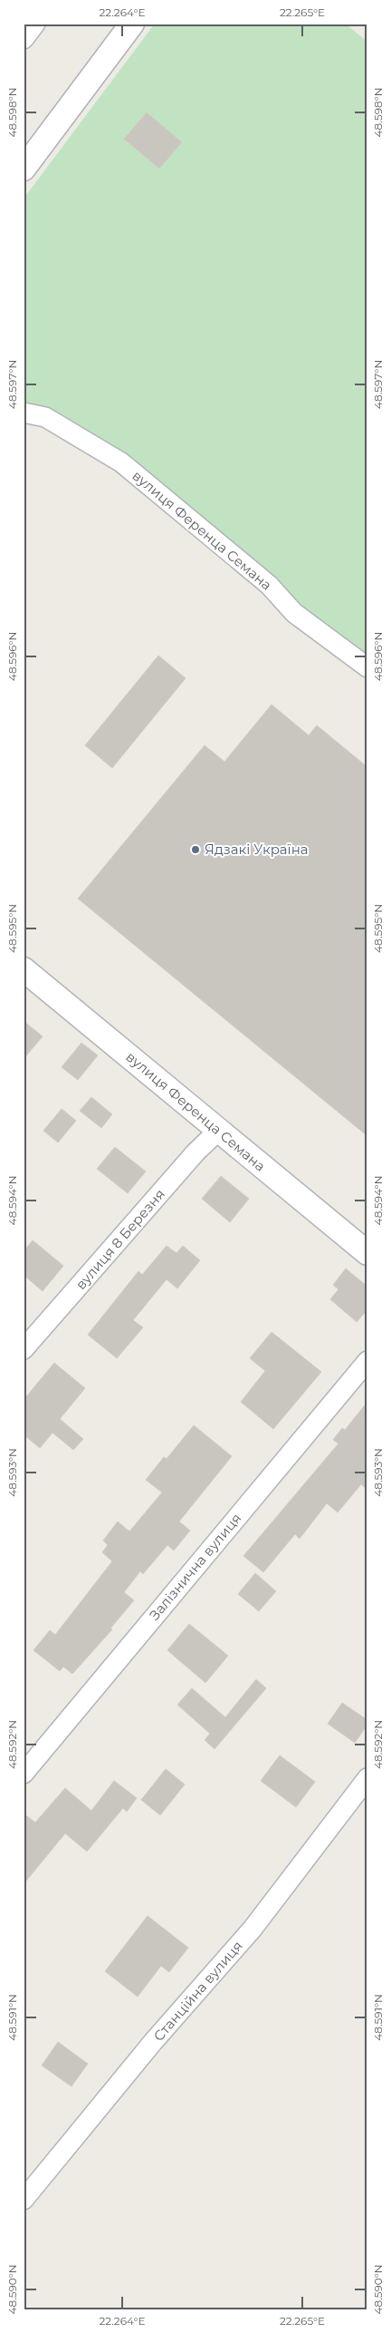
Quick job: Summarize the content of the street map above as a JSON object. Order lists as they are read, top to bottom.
{
  "streets": {
    "street": [
      "вулиця Ференца Семана",
      "вулиця 8 Березня",
      "Залізнична вулиця",
      "Станційна вулиця"
    ]
  },
  "crossings": [
    ["вулиця Ференца Семана", "вулиця 8 Березня"]
  ],
  "places": ["Ядзакі Україна"],
  "coordinates": [
    "22.264°E",
    "22.265°E",
    "48.598°N",
    "48.597°N",
    "48.596°N",
    "48.595°N",
    "48.594°N",
    "48.593°N",
    "48.592°N",
    "48.591°N",
    "48.590°N"
  ]
}
